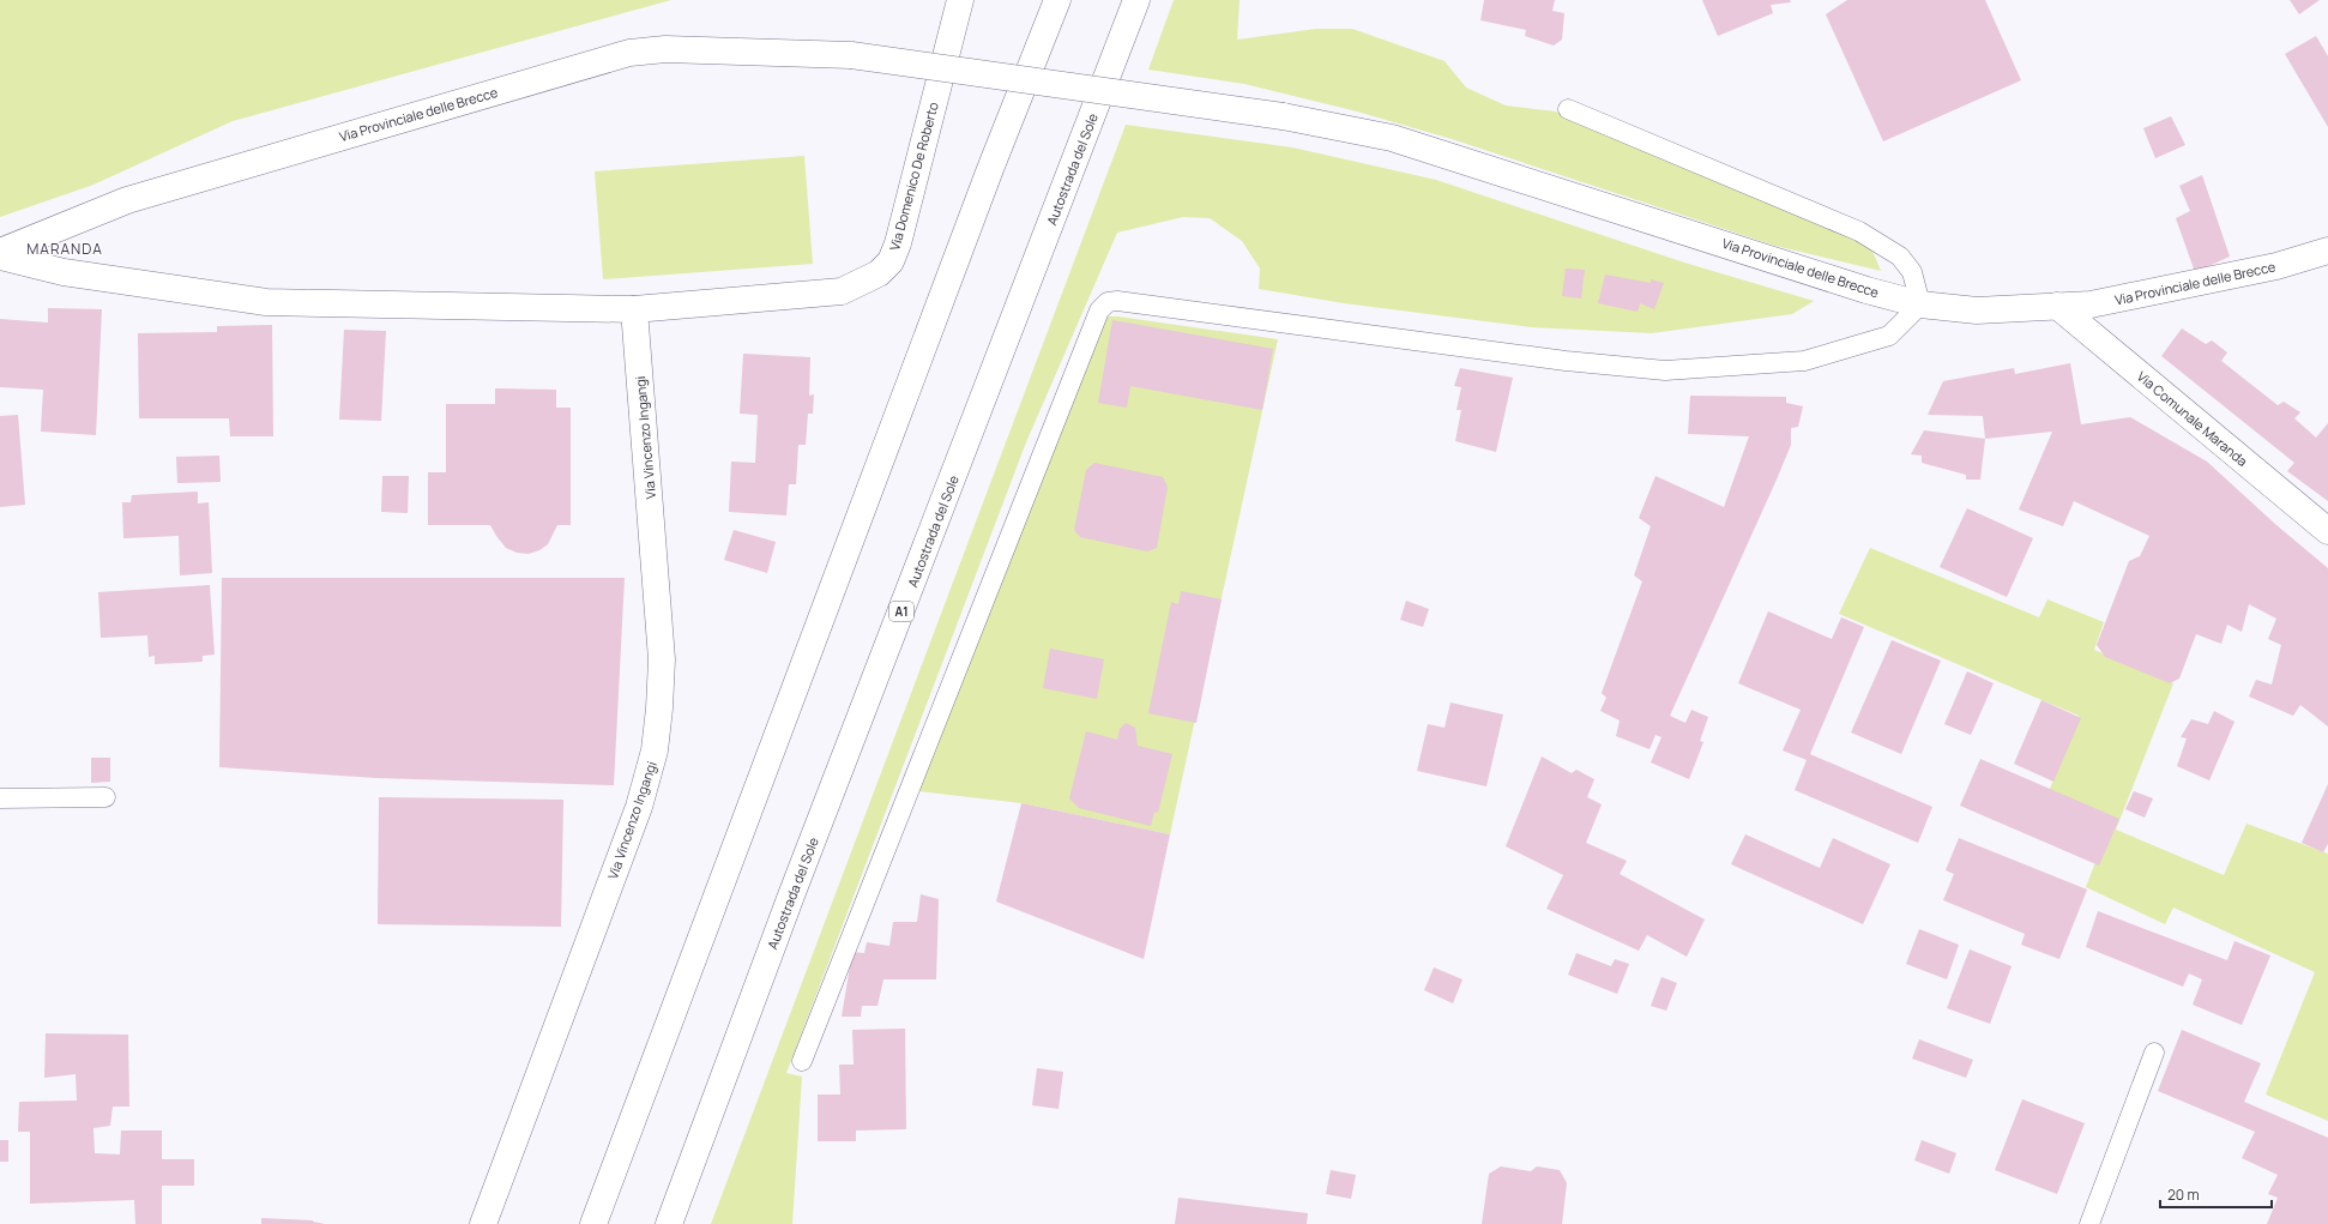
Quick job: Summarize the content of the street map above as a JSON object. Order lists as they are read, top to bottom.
{
  "streets": {
    "main road": [
      "Via Provinciale delle Brecce",
      "Autostrada del Sole",
      "Via Domenico De Roberto",
      "Via Comunale Maranda",
      "Via Vincenzo Ingangi",
      "A1"
    ]
  },
  "crossings": [
    ["Via Provinciale delle Brecce", "Via Comunale Maranda"],
    ["Via Domenico De Roberto", "Via Vincenzo Ingangi"]
  ],
  "districts": ["MARANDA"],
  "scale_bar": "20 m"
}
